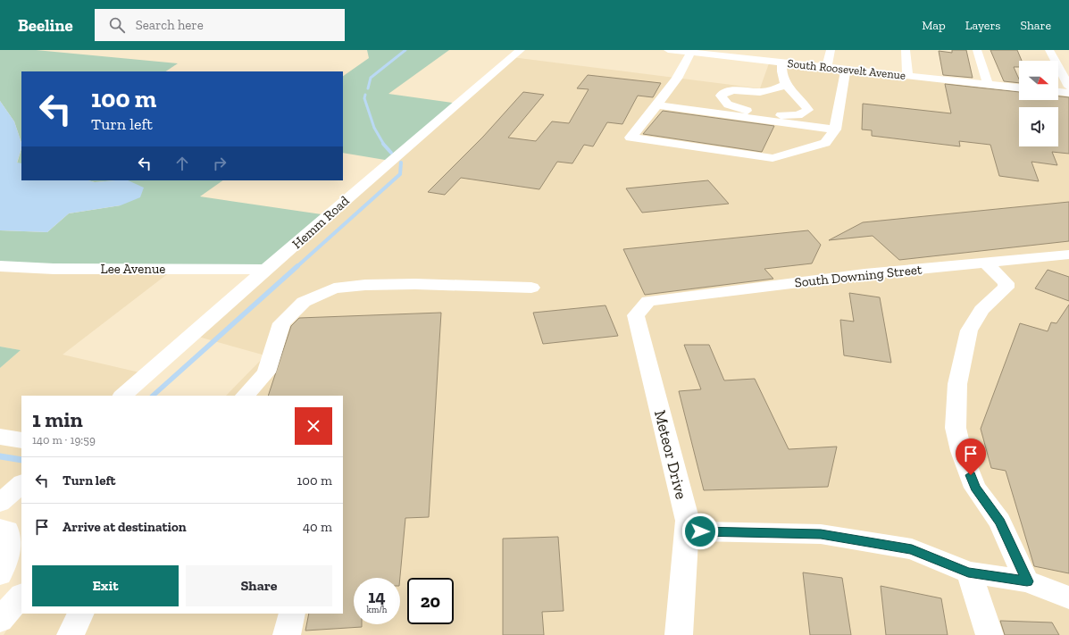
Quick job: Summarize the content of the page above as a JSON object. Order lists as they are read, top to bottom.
{
  "streets": {
    "street": [
      "South Roosevelt Avenue",
      "Hemm Road",
      "Lee Avenue",
      "South Downing Street",
      "Meteor Drive"
    ]
  },
  "crossings": [
    ["Hemm Road", "Lee Avenue"],
    ["South Downing Street", "Meteor Drive"]
  ],
  "north": "right",
  "page": {
    "header": "Beeline",
    "search": "Search here",
    "nav": ["Map", "Layers", "Share"],
    "turn": ["100 m", "Turn left"],
    "heading": ["1 min", "140 m · 19:59"],
    "list": [
      {
        "name": "Turn left",
        "value": "100 m"
      },
      {
        "name": "Arrive at destination",
        "value": "40 m"
      }
    ],
    "buttons": ["Exit", "Share"],
    "speed": "14 km/h",
    "limit": "20"
  }
}
